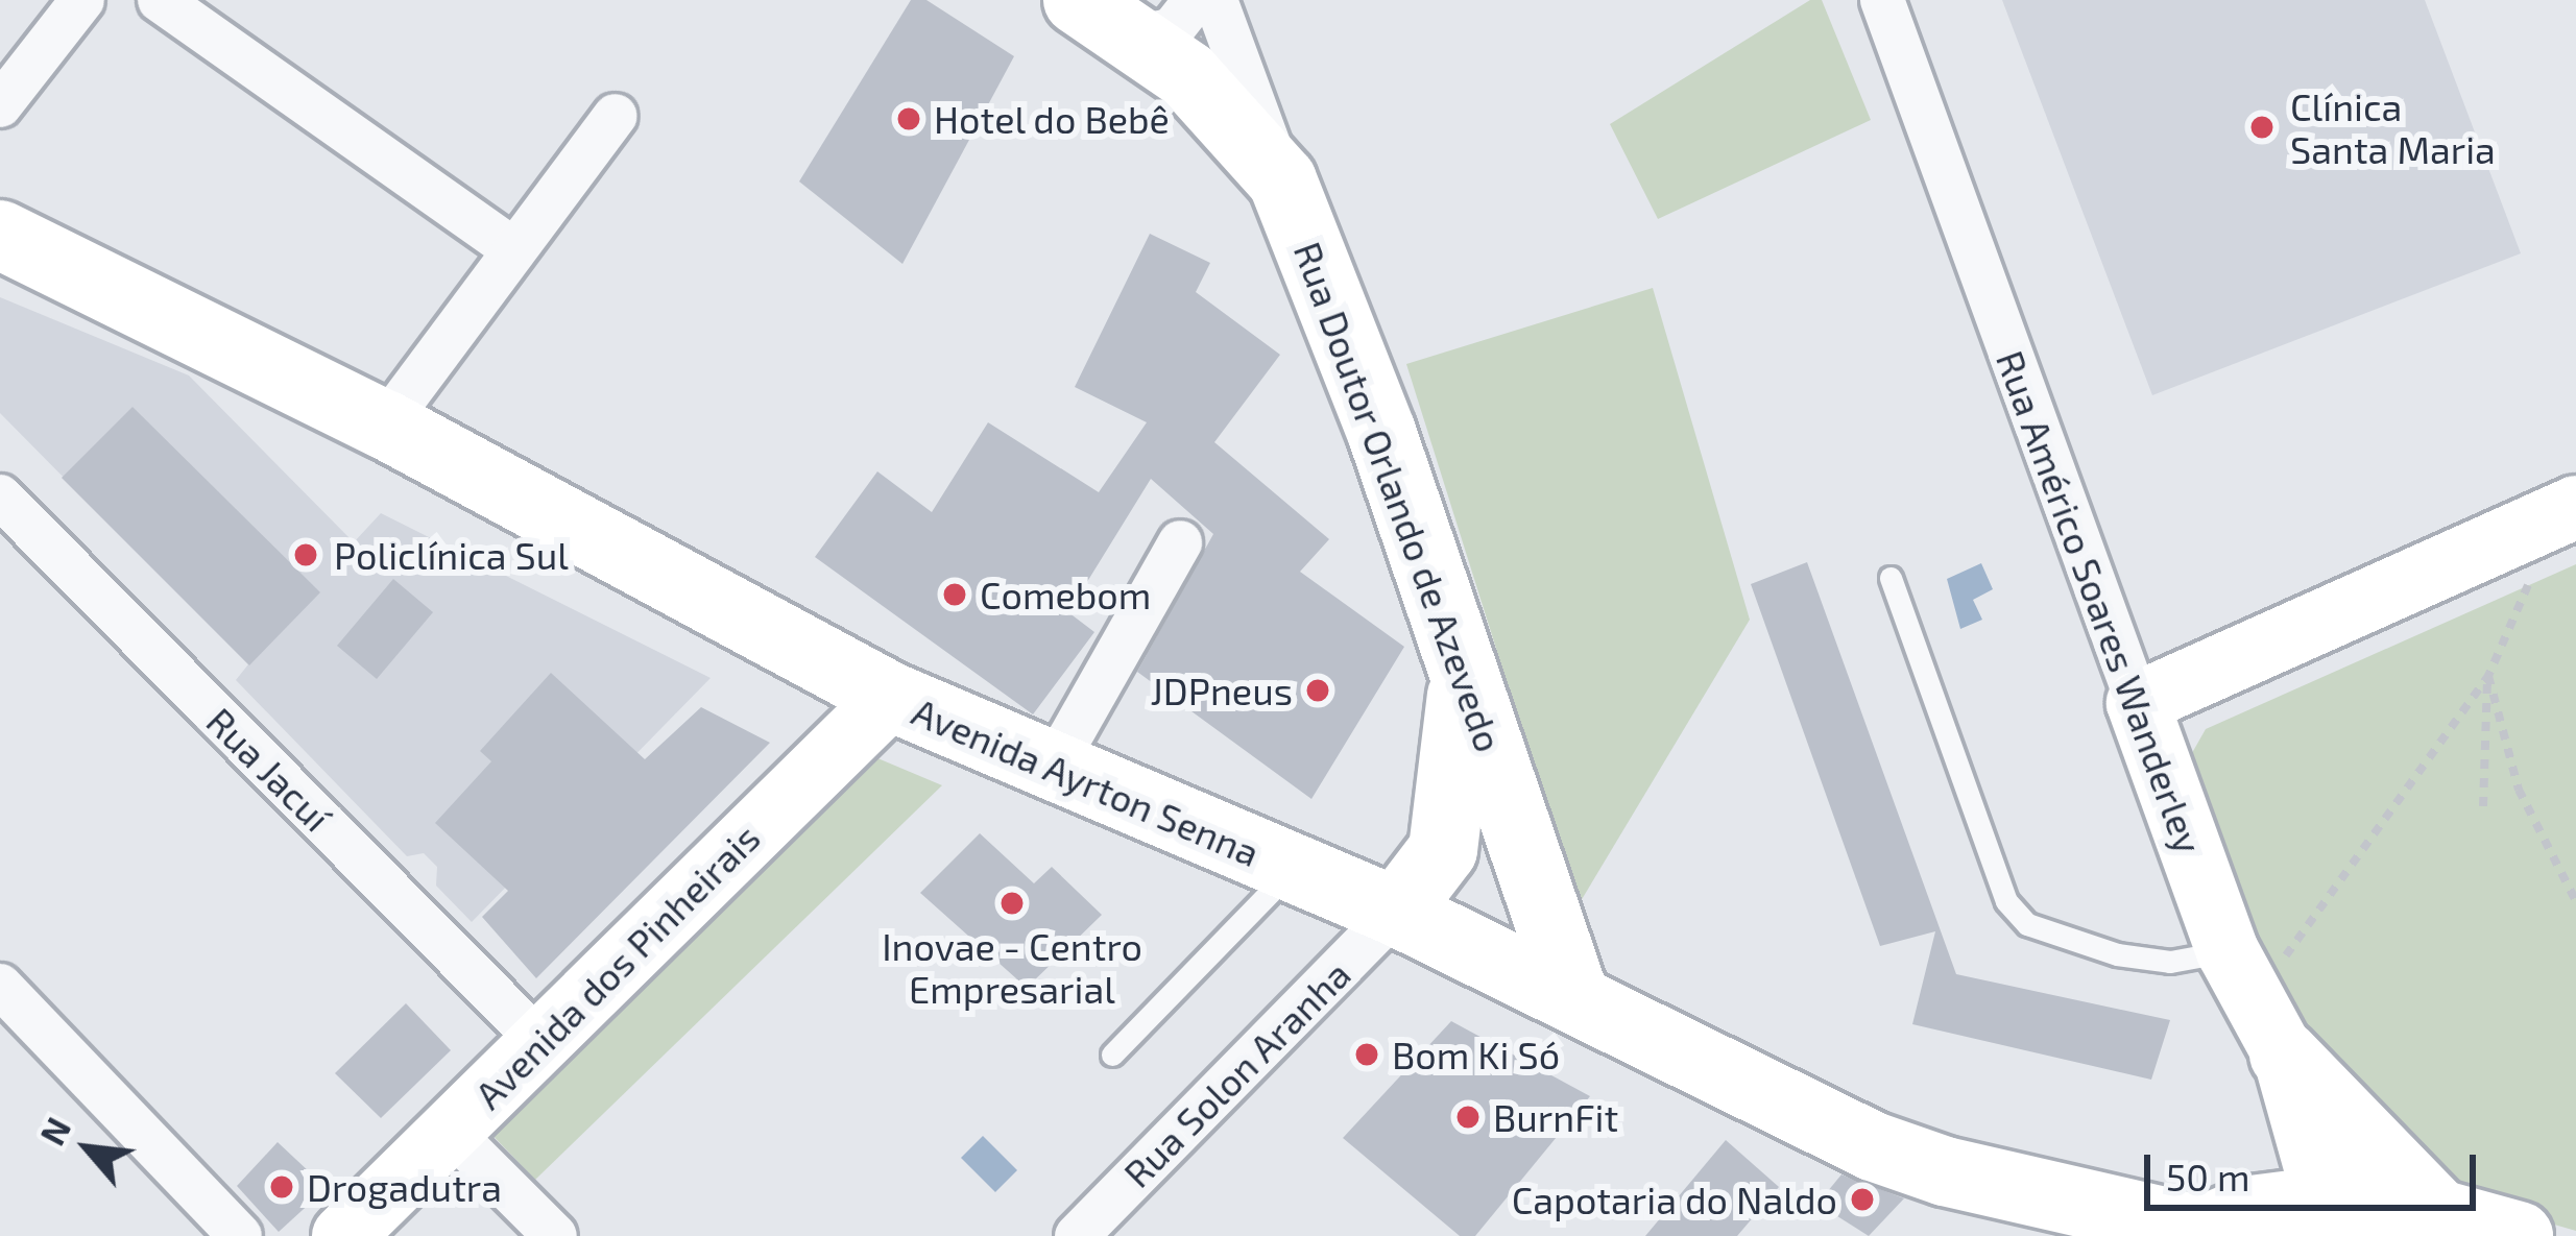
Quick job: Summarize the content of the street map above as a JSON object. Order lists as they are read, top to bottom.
{
  "streets": {
    "main road": [
      "Rua Doutor Orlando de Azevedo",
      "Rua Américo Soares Wanderley",
      "Avenida Ayrton Senna",
      "Avenida dos Pinheirais"
    ],
    "street": ["Rua Jacuí", "Rua Solon Aranha"]
  },
  "crossings": [
    ["Rua Doutor Orlando de Azevedo", "Avenida Ayrton Senna"],
    ["Rua Américo Soares Wanderley", "Avenida Ayrton Senna"],
    ["Rua Jacuí", "Avenida dos Pinheirais"],
    ["Avenida Ayrton Senna", "Avenida dos Pinheirais"],
    ["Avenida Ayrton Senna", "Rua Solon Aranha"]
  ],
  "places": [
    "Hotel do Bebê",
    "Clínica Santa Maria",
    "Policlínica Sul",
    "Comebom",
    "JDPneus",
    "Inovae - Centro Empresarial",
    "Bom Ki Só",
    "BurnFit",
    "Drogadutra",
    "Capotaria do Naldo"
  ],
  "scale_bar": "50 m",
  "north": "top left"
}
